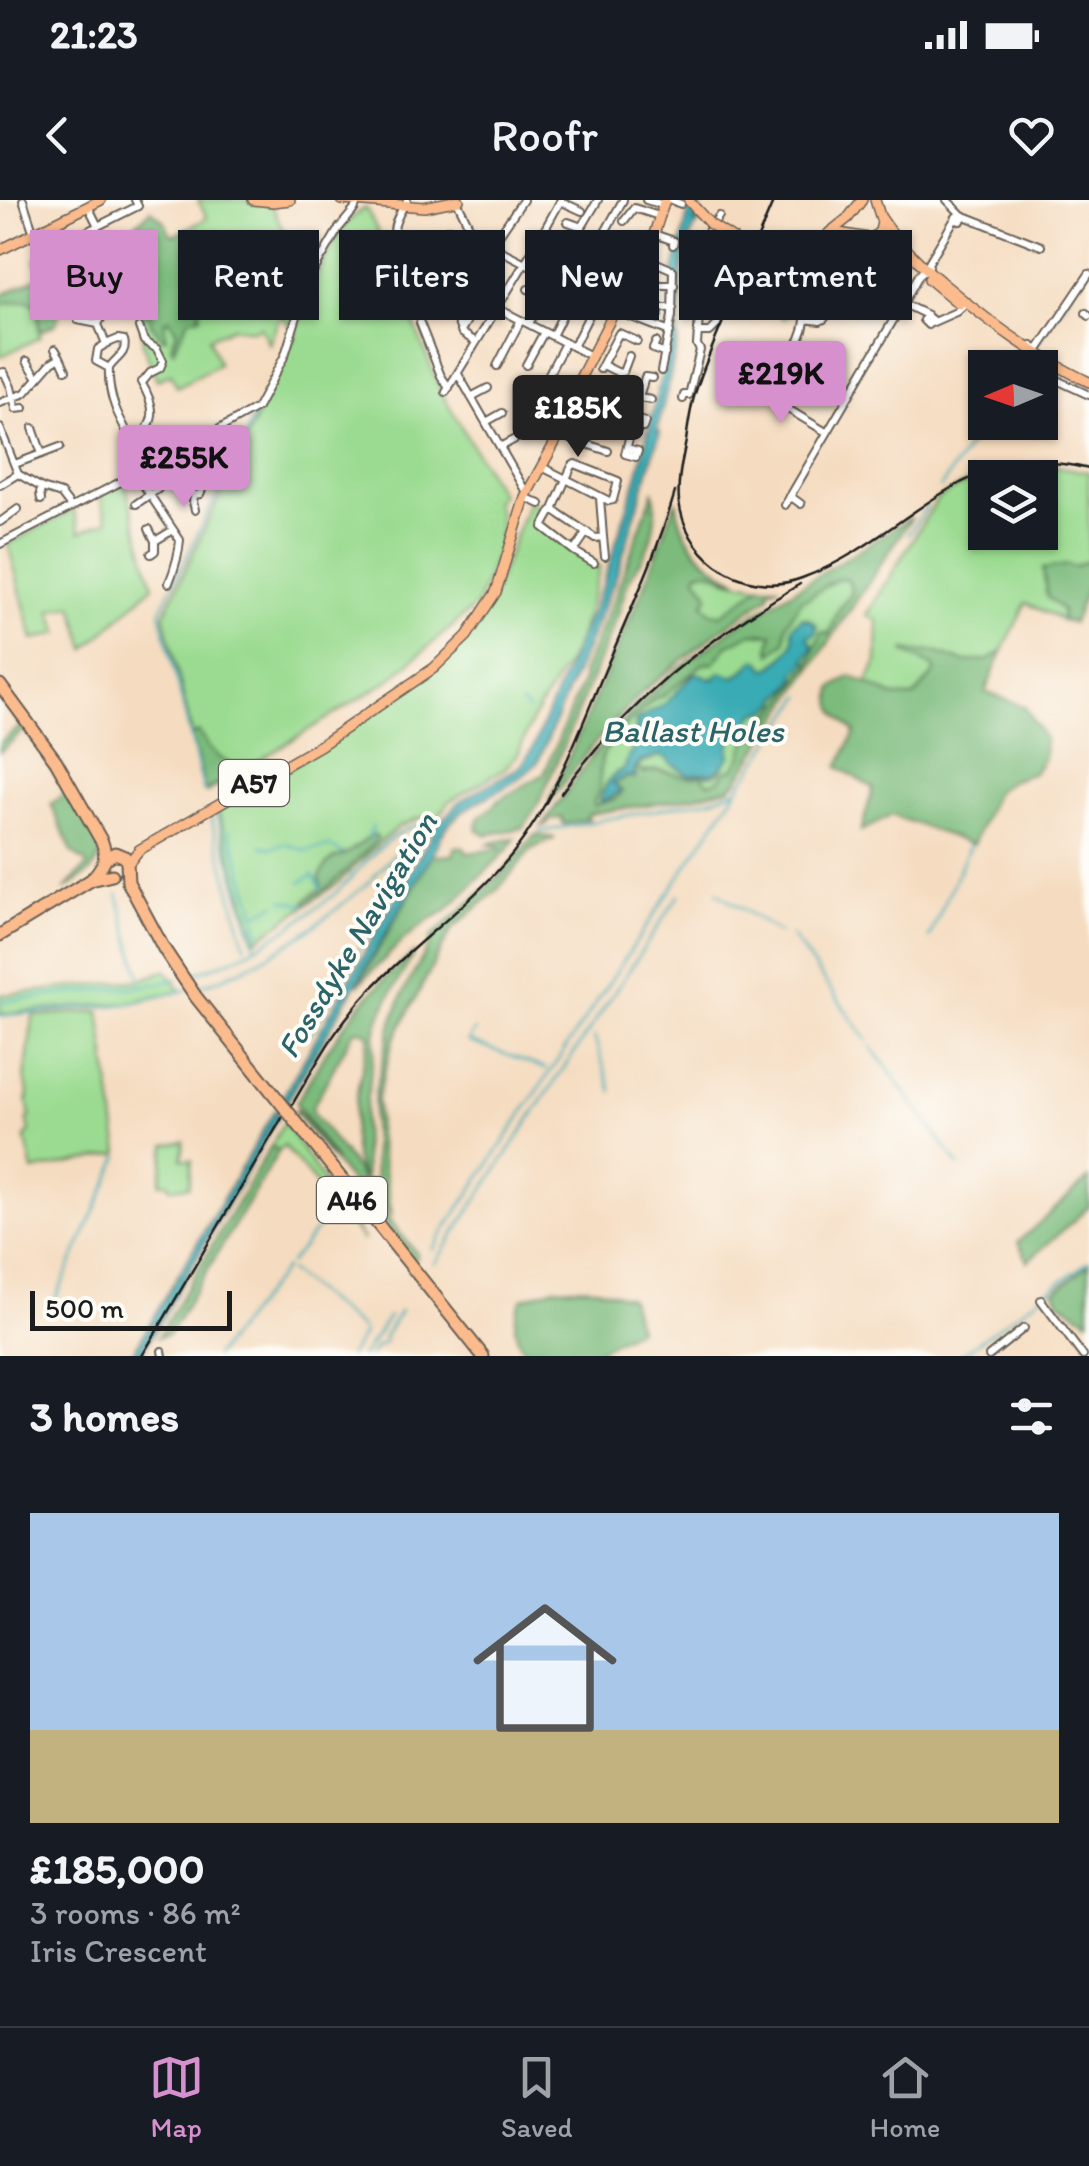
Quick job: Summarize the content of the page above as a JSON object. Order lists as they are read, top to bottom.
{
  "streets": {
    "highway": ["A46"],
    "main road": ["A57"]
  },
  "crossings": [
    ["A57", "A46"]
  ],
  "water": ["Ballast Holes", "Fossdyke Navigation"],
  "scale_bar": "500 m",
  "north": "left",
  "page": {
    "status": "21:23",
    "header": "Roofr",
    "chip": [
      "Buy",
      "Rent",
      "Filters",
      "New",
      "Apartment"
    ],
    "price": ["£219K", "£185K", "£255K"],
    "scale": "500 m",
    "heading": "3 homes",
    "list": [
      {
        "name": "£185,000",
        "note": "3 rooms · 86 m² · Iris Crescent"
      }
    ],
    "tabs": ["Map", "Saved", "Home"]
  }
}
